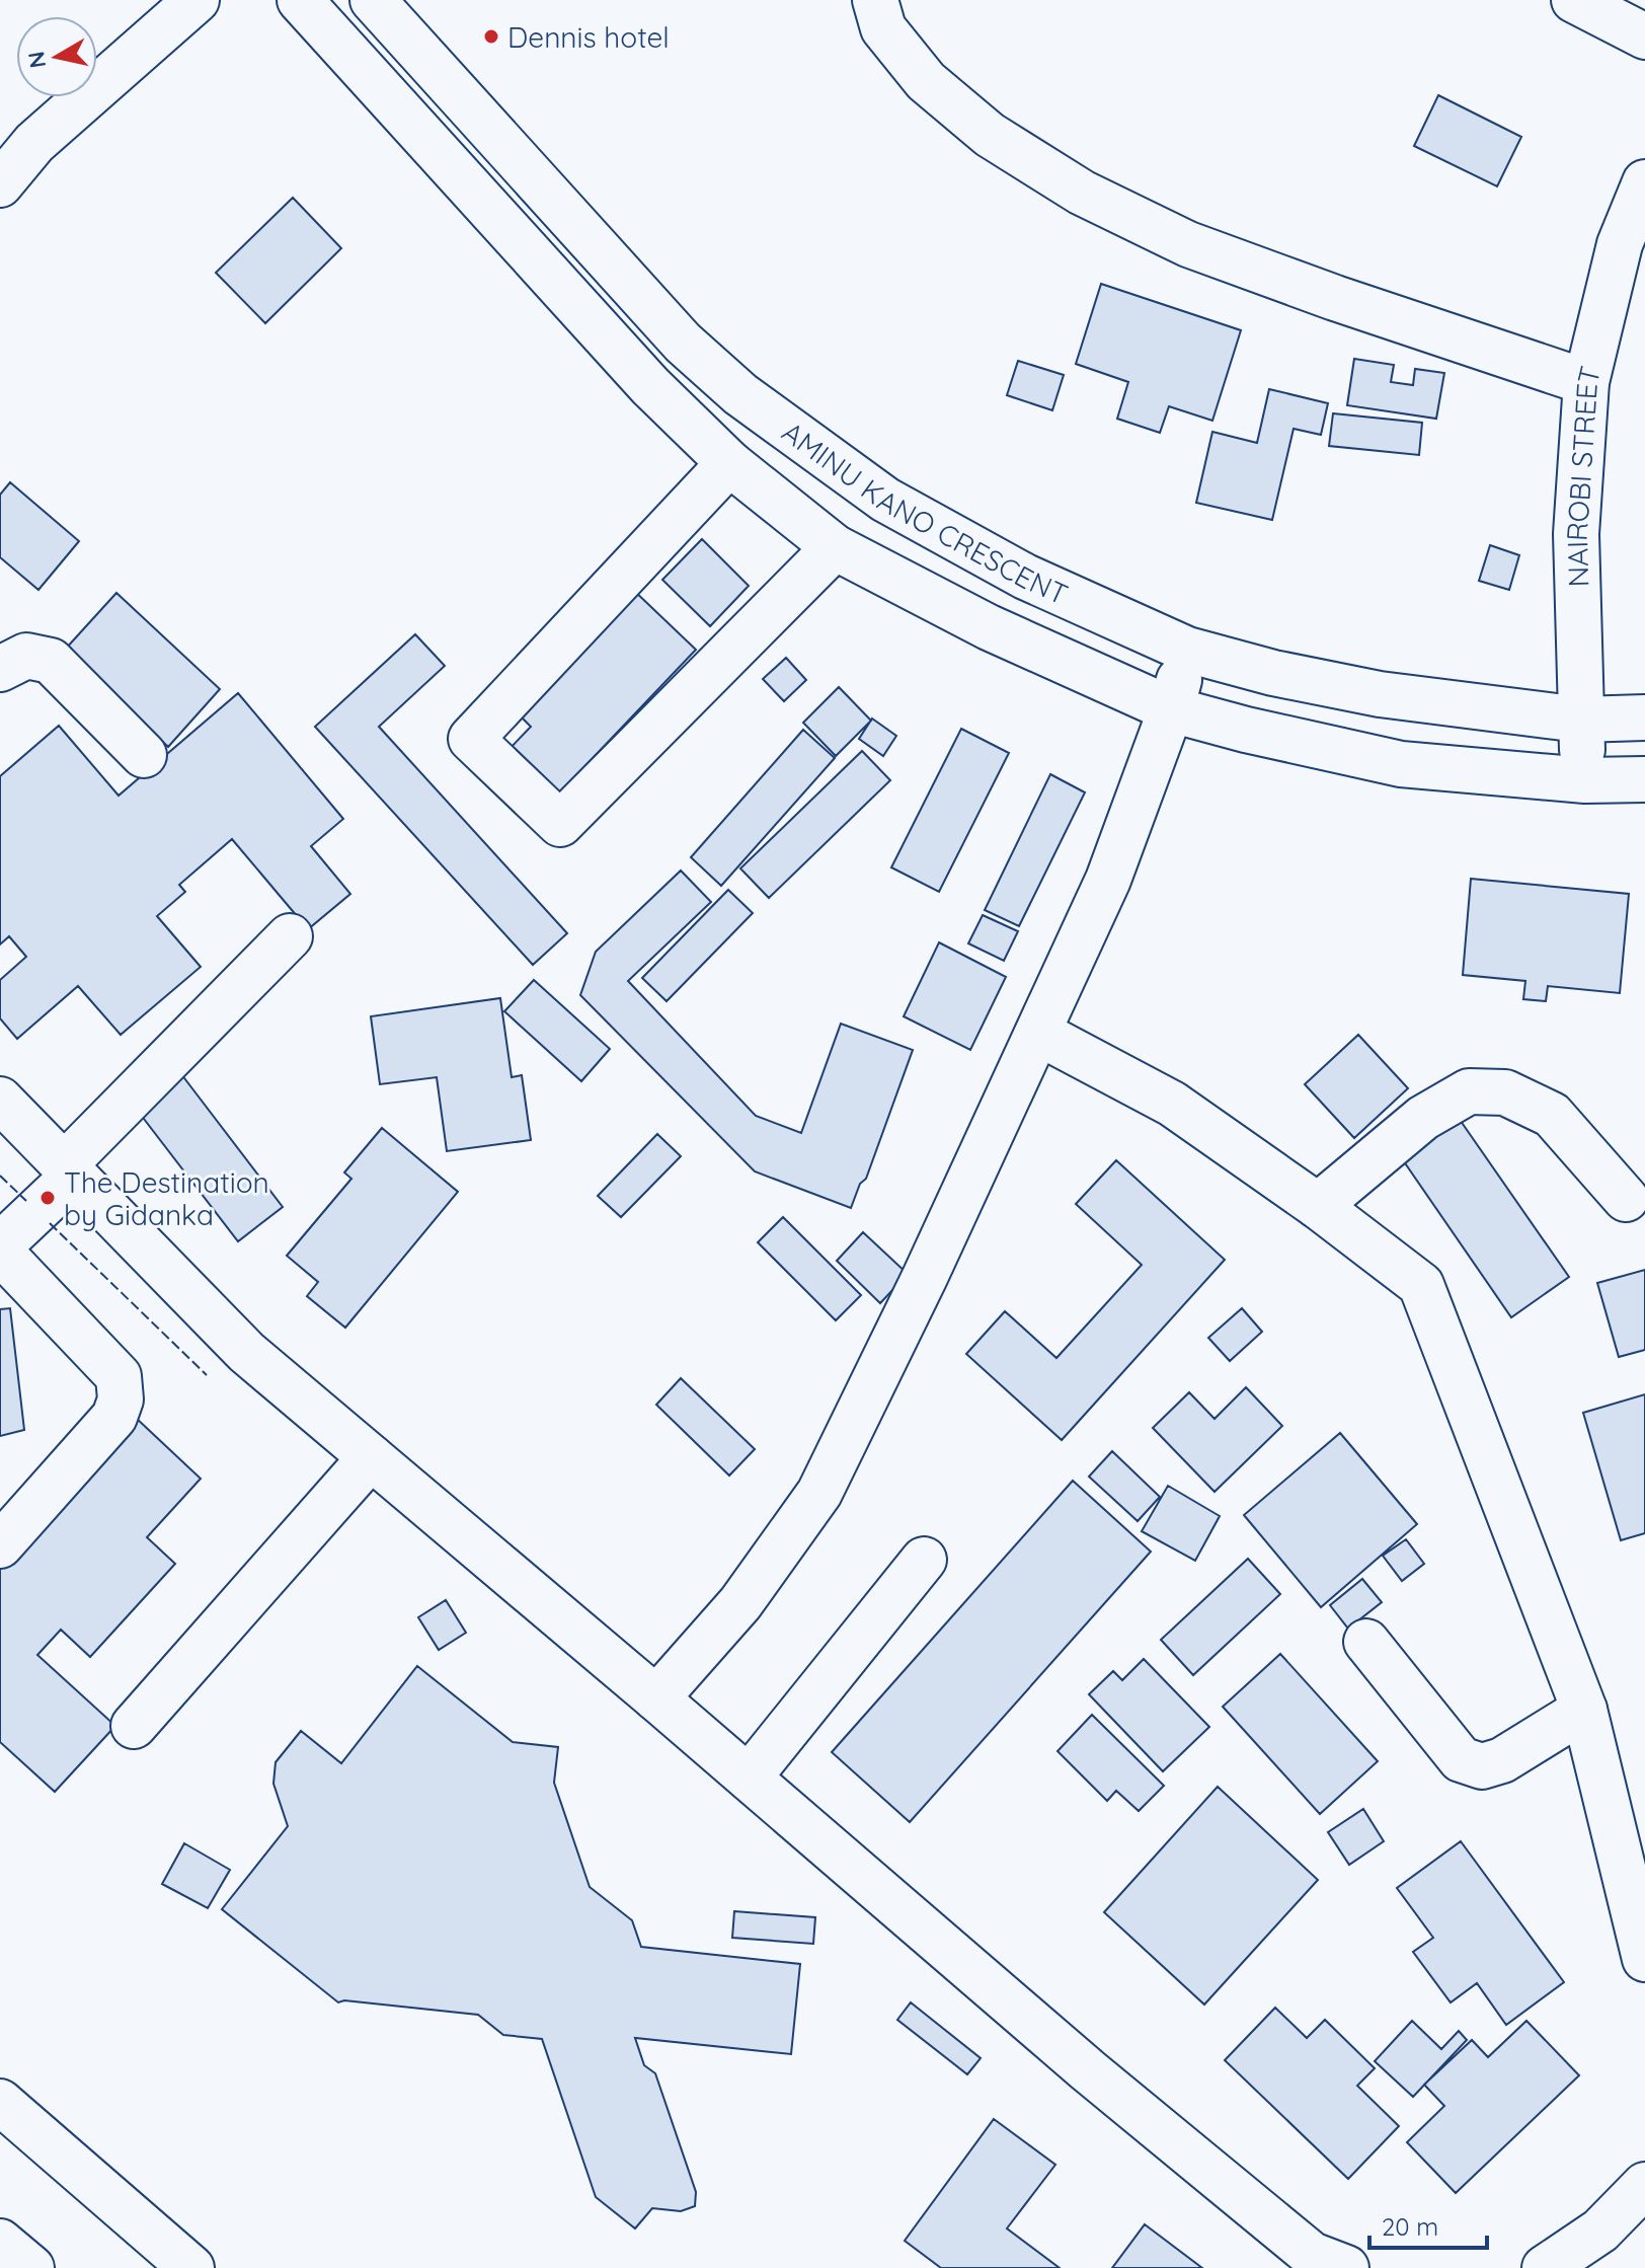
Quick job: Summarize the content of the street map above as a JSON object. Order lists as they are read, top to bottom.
{
  "streets": {
    "main road": ["NAIROBI STREET", "AMINU KANO CRESCENT"]
  },
  "crossings": [
    ["NAIROBI STREET", "AMINU KANO CRESCENT"]
  ],
  "places": ["Dennis hotel", "The Destination by Gidanka"],
  "scale_bar": "20 m",
  "north": "left"
}
